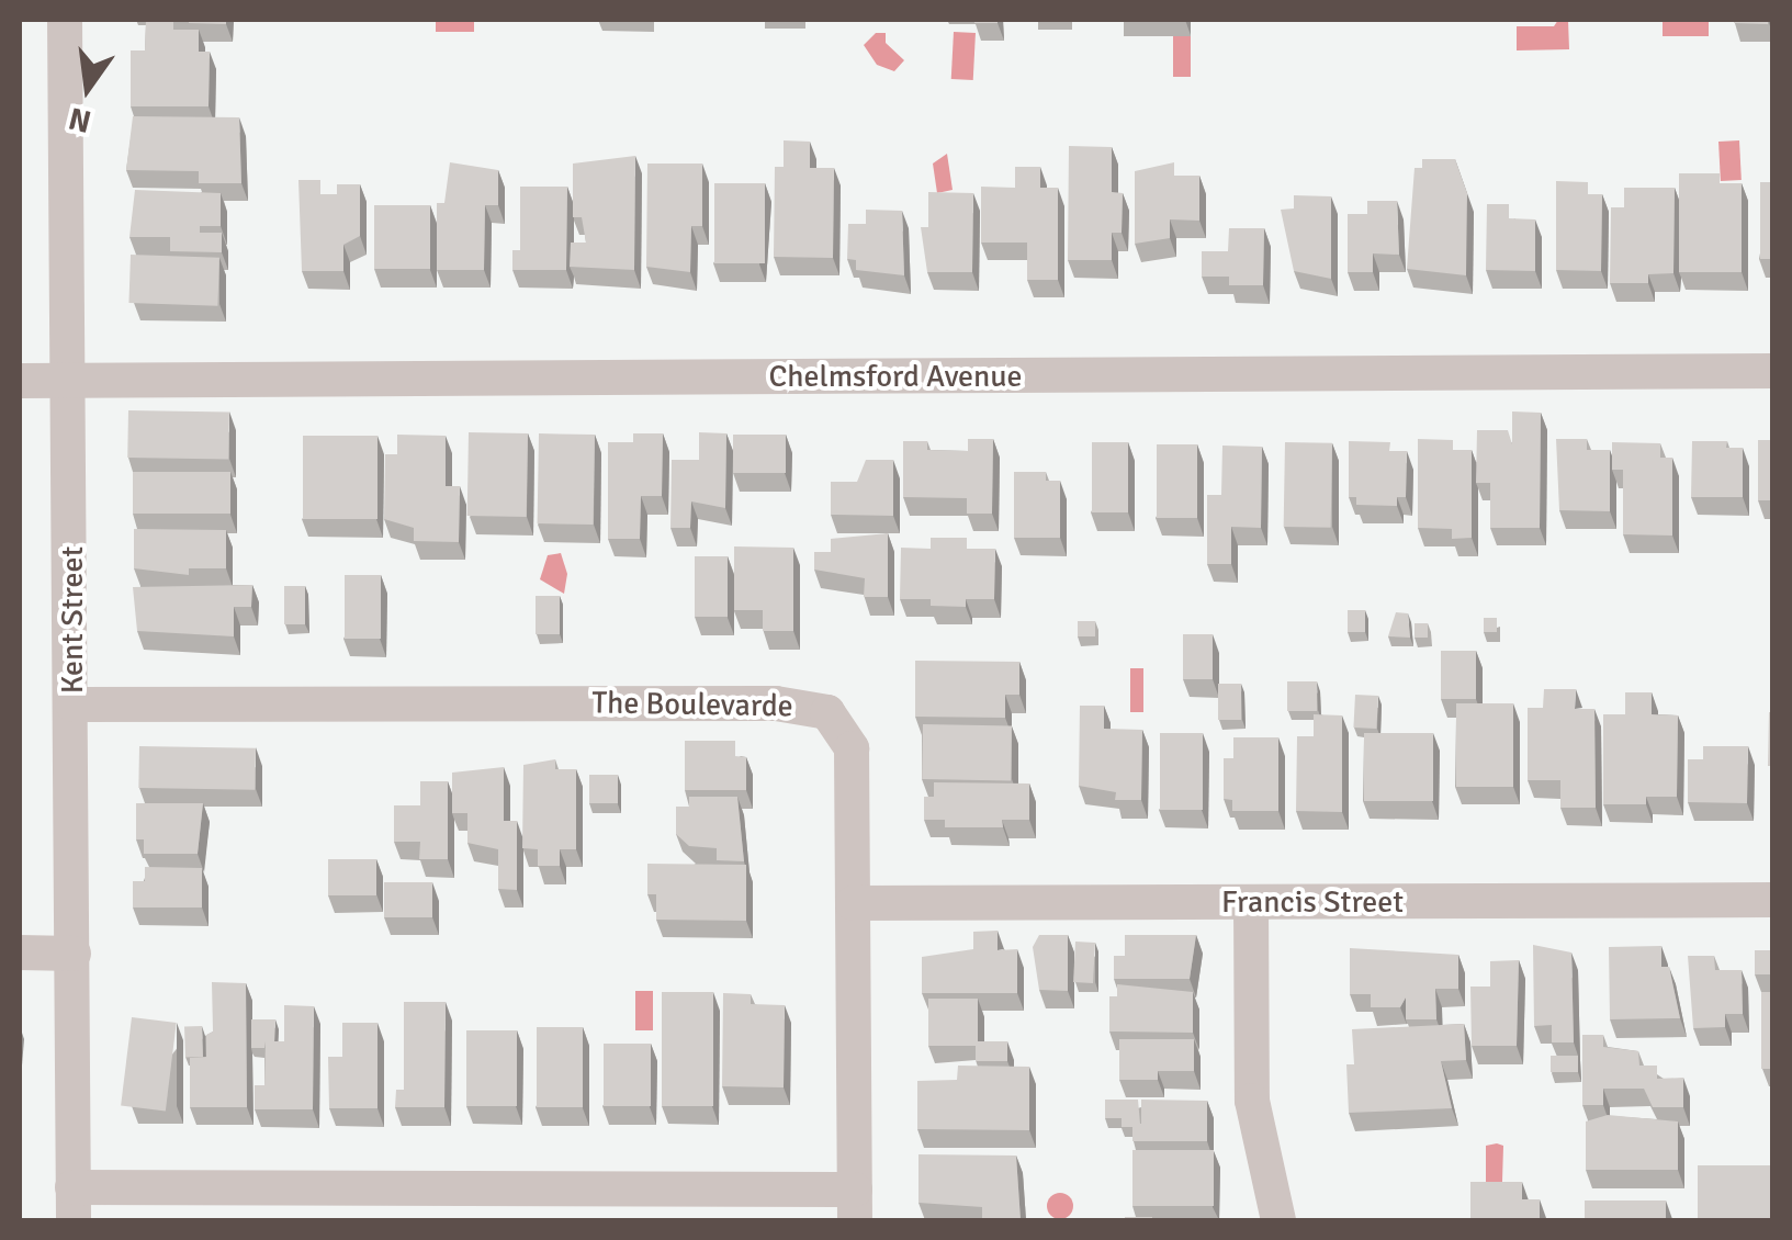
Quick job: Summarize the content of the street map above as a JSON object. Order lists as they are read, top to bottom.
{
  "streets": {
    "street": [
      "Chelmsford Avenue",
      "Kent Street",
      "The Boulevarde",
      "Francis Street"
    ]
  },
  "crossings": [
    ["Chelmsford Avenue", "Kent Street"],
    ["Kent Street", "The Boulevarde"],
    ["The Boulevarde", "Francis Street"]
  ],
  "north": "bottom"
}
